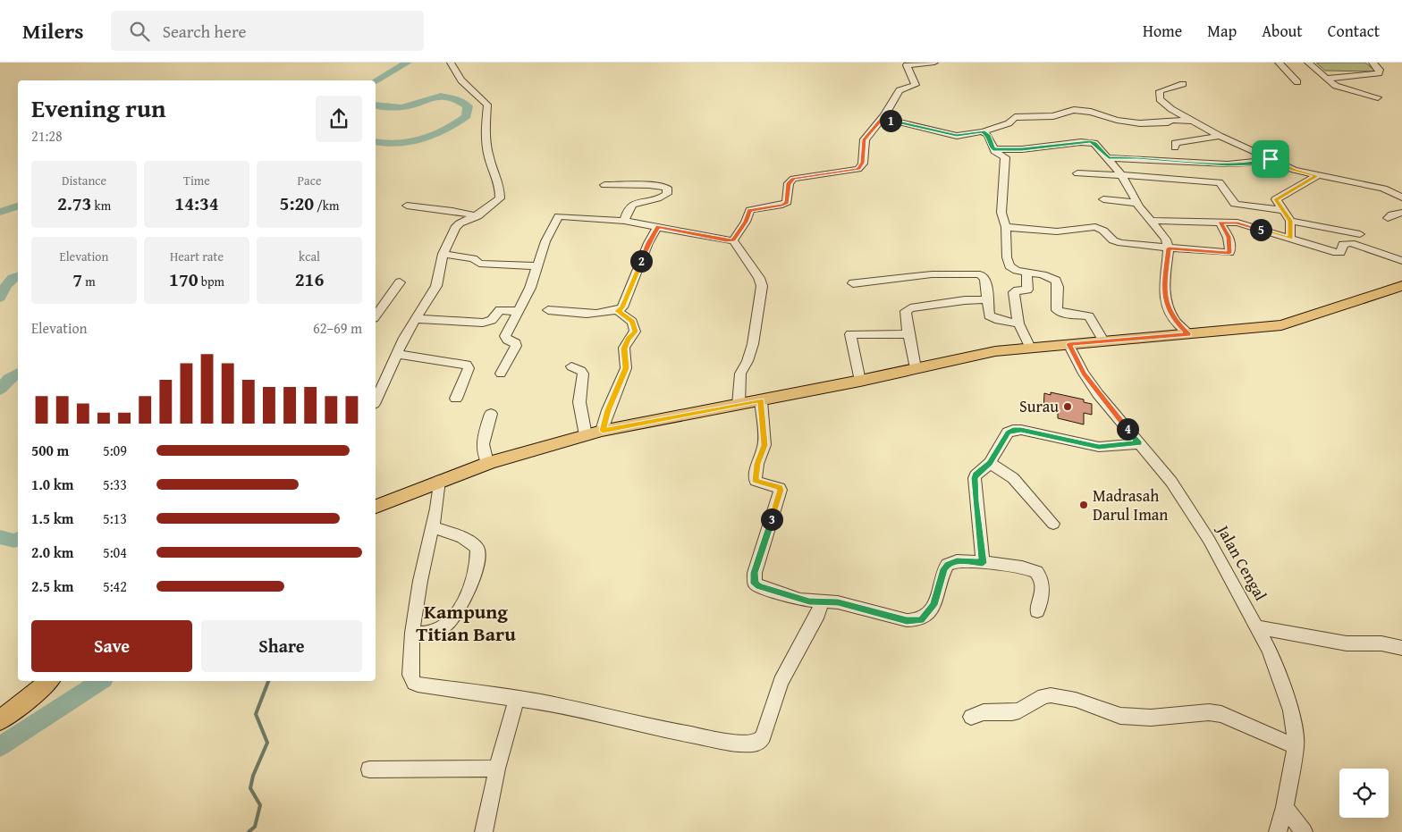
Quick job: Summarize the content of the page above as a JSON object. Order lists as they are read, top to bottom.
{
  "streets": {
    "street": ["Jalan Cengal"]
  },
  "districts": ["Kampung Titian Baru"],
  "places": ["Surau", "Madrasah Darul Iman"],
  "page": {
    "header": "Milers",
    "search": "Search here",
    "nav": [
      "Home",
      "Map",
      "About",
      "Contact"
    ],
    "heading": ["Evening run", "21:28"],
    "pins": [
      "1",
      "5",
      "2",
      "4",
      "3"
    ],
    "stats": [
      ["Distance", "2.73 km"],
      ["Time", "14:34"],
      ["Pace", "5:20 /km"],
      ["Elevation", "7 m"],
      ["Heart rate", "170 bpm"],
      ["kcal", "216"]
    ],
    "chart": ["Elevation", "62–69 m"],
    "list": [
      {
        "name": "500 m",
        "note": "5:09"
      },
      {
        "name": "1.0 km",
        "note": "5:33"
      },
      {
        "name": "1.5 km",
        "note": "5:13"
      },
      {
        "name": "2.0 km",
        "note": "5:04"
      },
      {
        "name": "2.5 km",
        "note": "5:42"
      }
    ],
    "buttons": ["Save", "Share"]
  }
}
